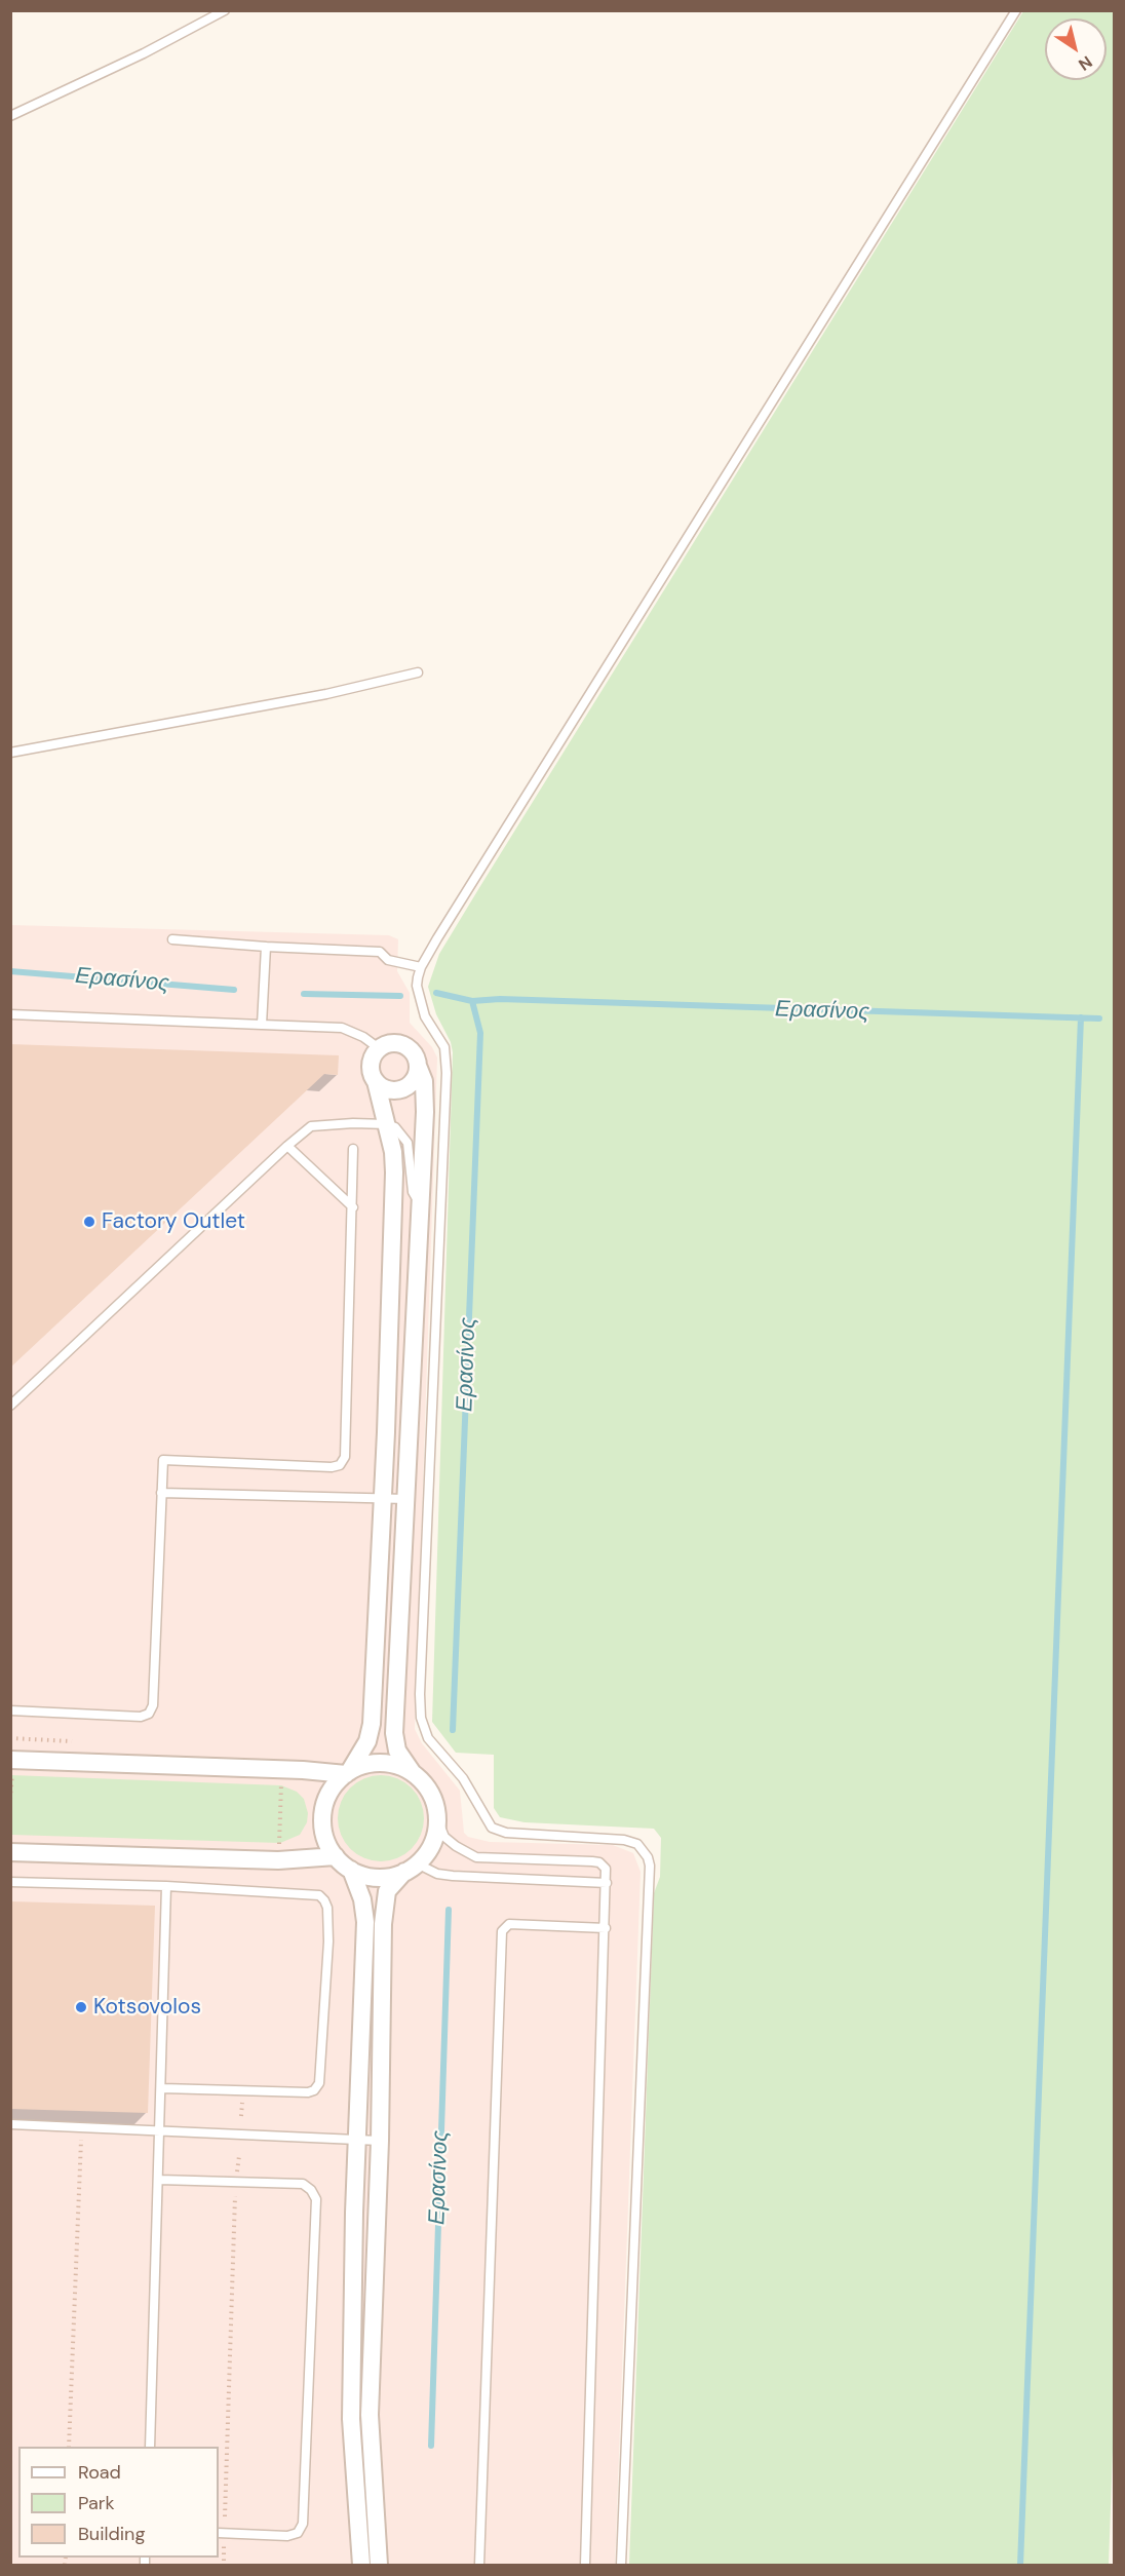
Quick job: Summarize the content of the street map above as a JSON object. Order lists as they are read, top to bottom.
{
  "water": ["Ερασίνος"],
  "places": ["Factory Outlet", "Kotsovolos"],
  "legend": ["Road", "Park", "Building"],
  "north": "bottom right"
}
